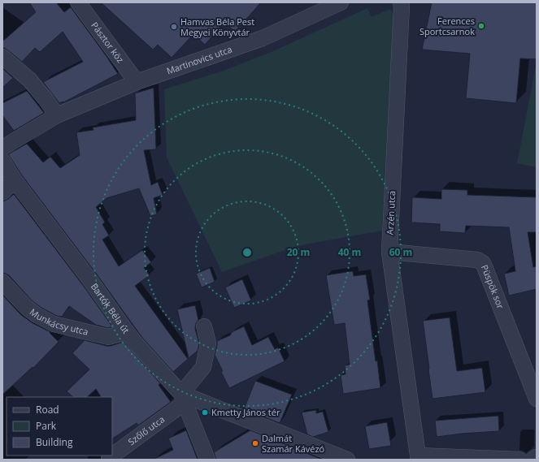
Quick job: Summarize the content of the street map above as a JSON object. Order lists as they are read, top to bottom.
{
  "streets": {
    "street": [
      "Pásztor köz",
      "Martinovics utca",
      "Arzén utca",
      "Püspök sor",
      "Bartók Béla út",
      "Munkácsy utca",
      "Szőlő utca"
    ]
  },
  "crossings": [
    ["Pásztor köz", "Martinovics utca"],
    ["Arzén utca", "Püspök sor"],
    ["Bartók Béla út", "Munkácsy utca"],
    ["Bartók Béla út", "Szőlő utca"]
  ],
  "places": [
    "Ferences Sportcsarnok",
    "Hamvas Béla Pest Megyei Könyvtár",
    "Kmetty János tér",
    "Dalmát Szamár Kávézó"
  ],
  "legend": ["Road", "Park", "Building"],
  "rings": ["20 m", "40 m", "60 m"]
}
